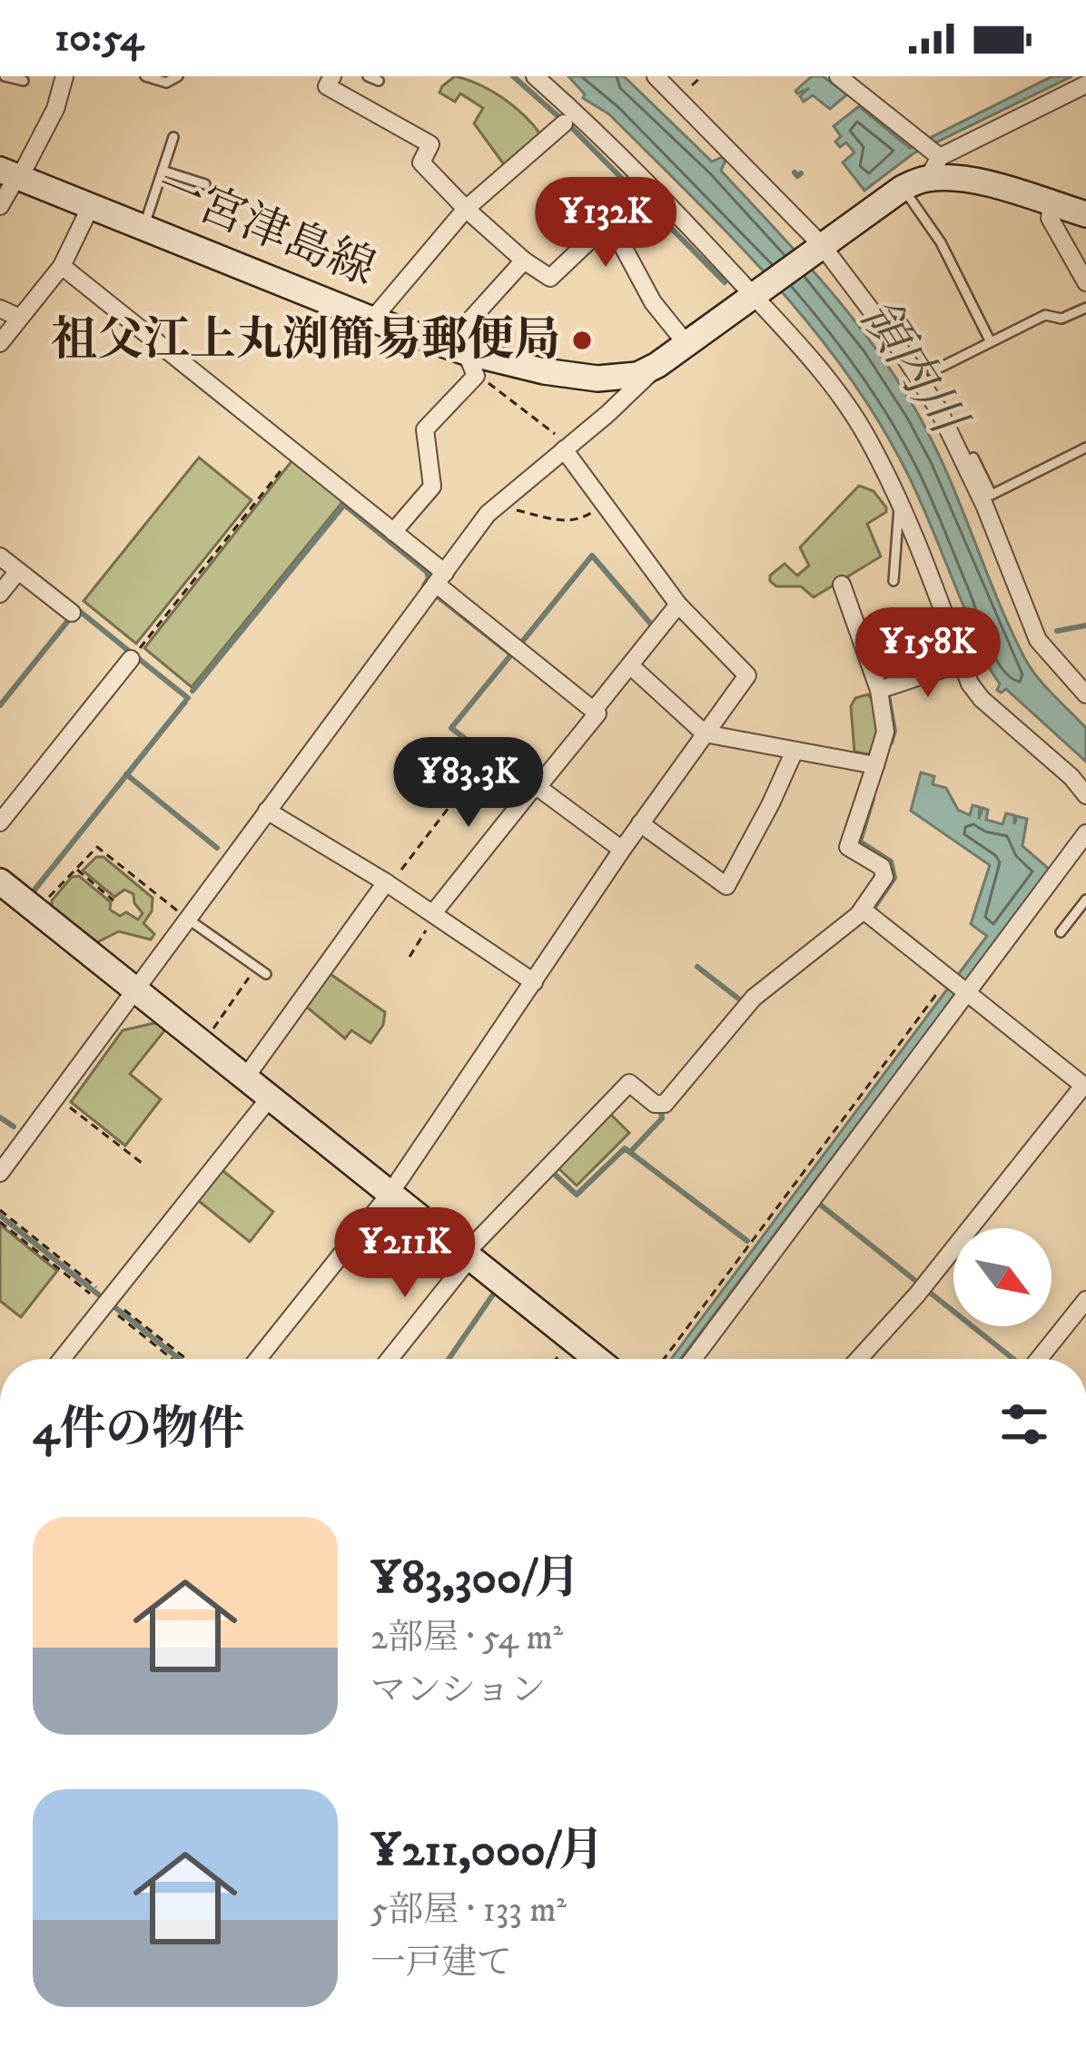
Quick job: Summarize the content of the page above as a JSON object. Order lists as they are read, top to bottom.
{
  "streets": {
    "main road": ["一宮津島線"]
  },
  "water": ["領内川"],
  "places": ["祖父江上丸渕簡易郵便局"],
  "north": "bottom right",
  "page": {
    "status": "10:54",
    "price": [
      "¥132K",
      "¥158K",
      "¥83.3K",
      "¥211K"
    ],
    "heading": "4件の物件",
    "list": [
      {
        "name": "¥83,300/月",
        "note": "2部屋 · 54 m² · マンション"
      },
      {
        "name": "¥211,000/月",
        "note": "5部屋 · 133 m² · 一戸建て"
      }
    ]
  }
}
